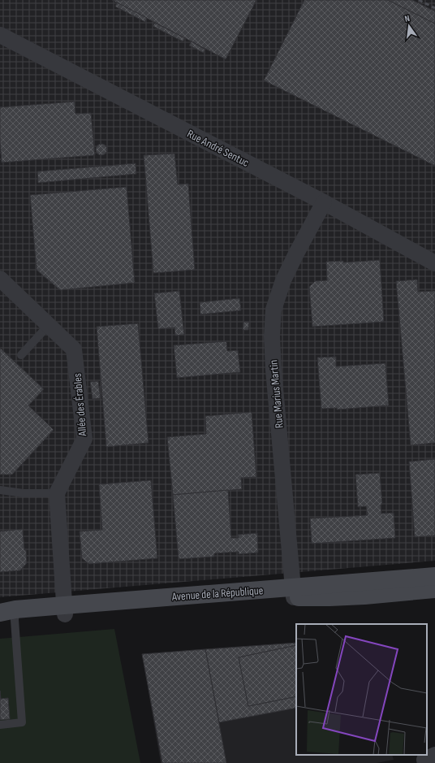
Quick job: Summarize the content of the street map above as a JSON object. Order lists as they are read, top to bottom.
{
  "streets": {
    "main road": ["Avenue de la République"],
    "street": ["Rue André Sentuc", "Rue Marius Martin", "Allée des Érables"]
  },
  "crossings": [
    ["Rue André Sentuc", "Rue Marius Martin"],
    ["Rue Marius Martin", "Avenue de la République"]
  ],
  "north": "top"
}
